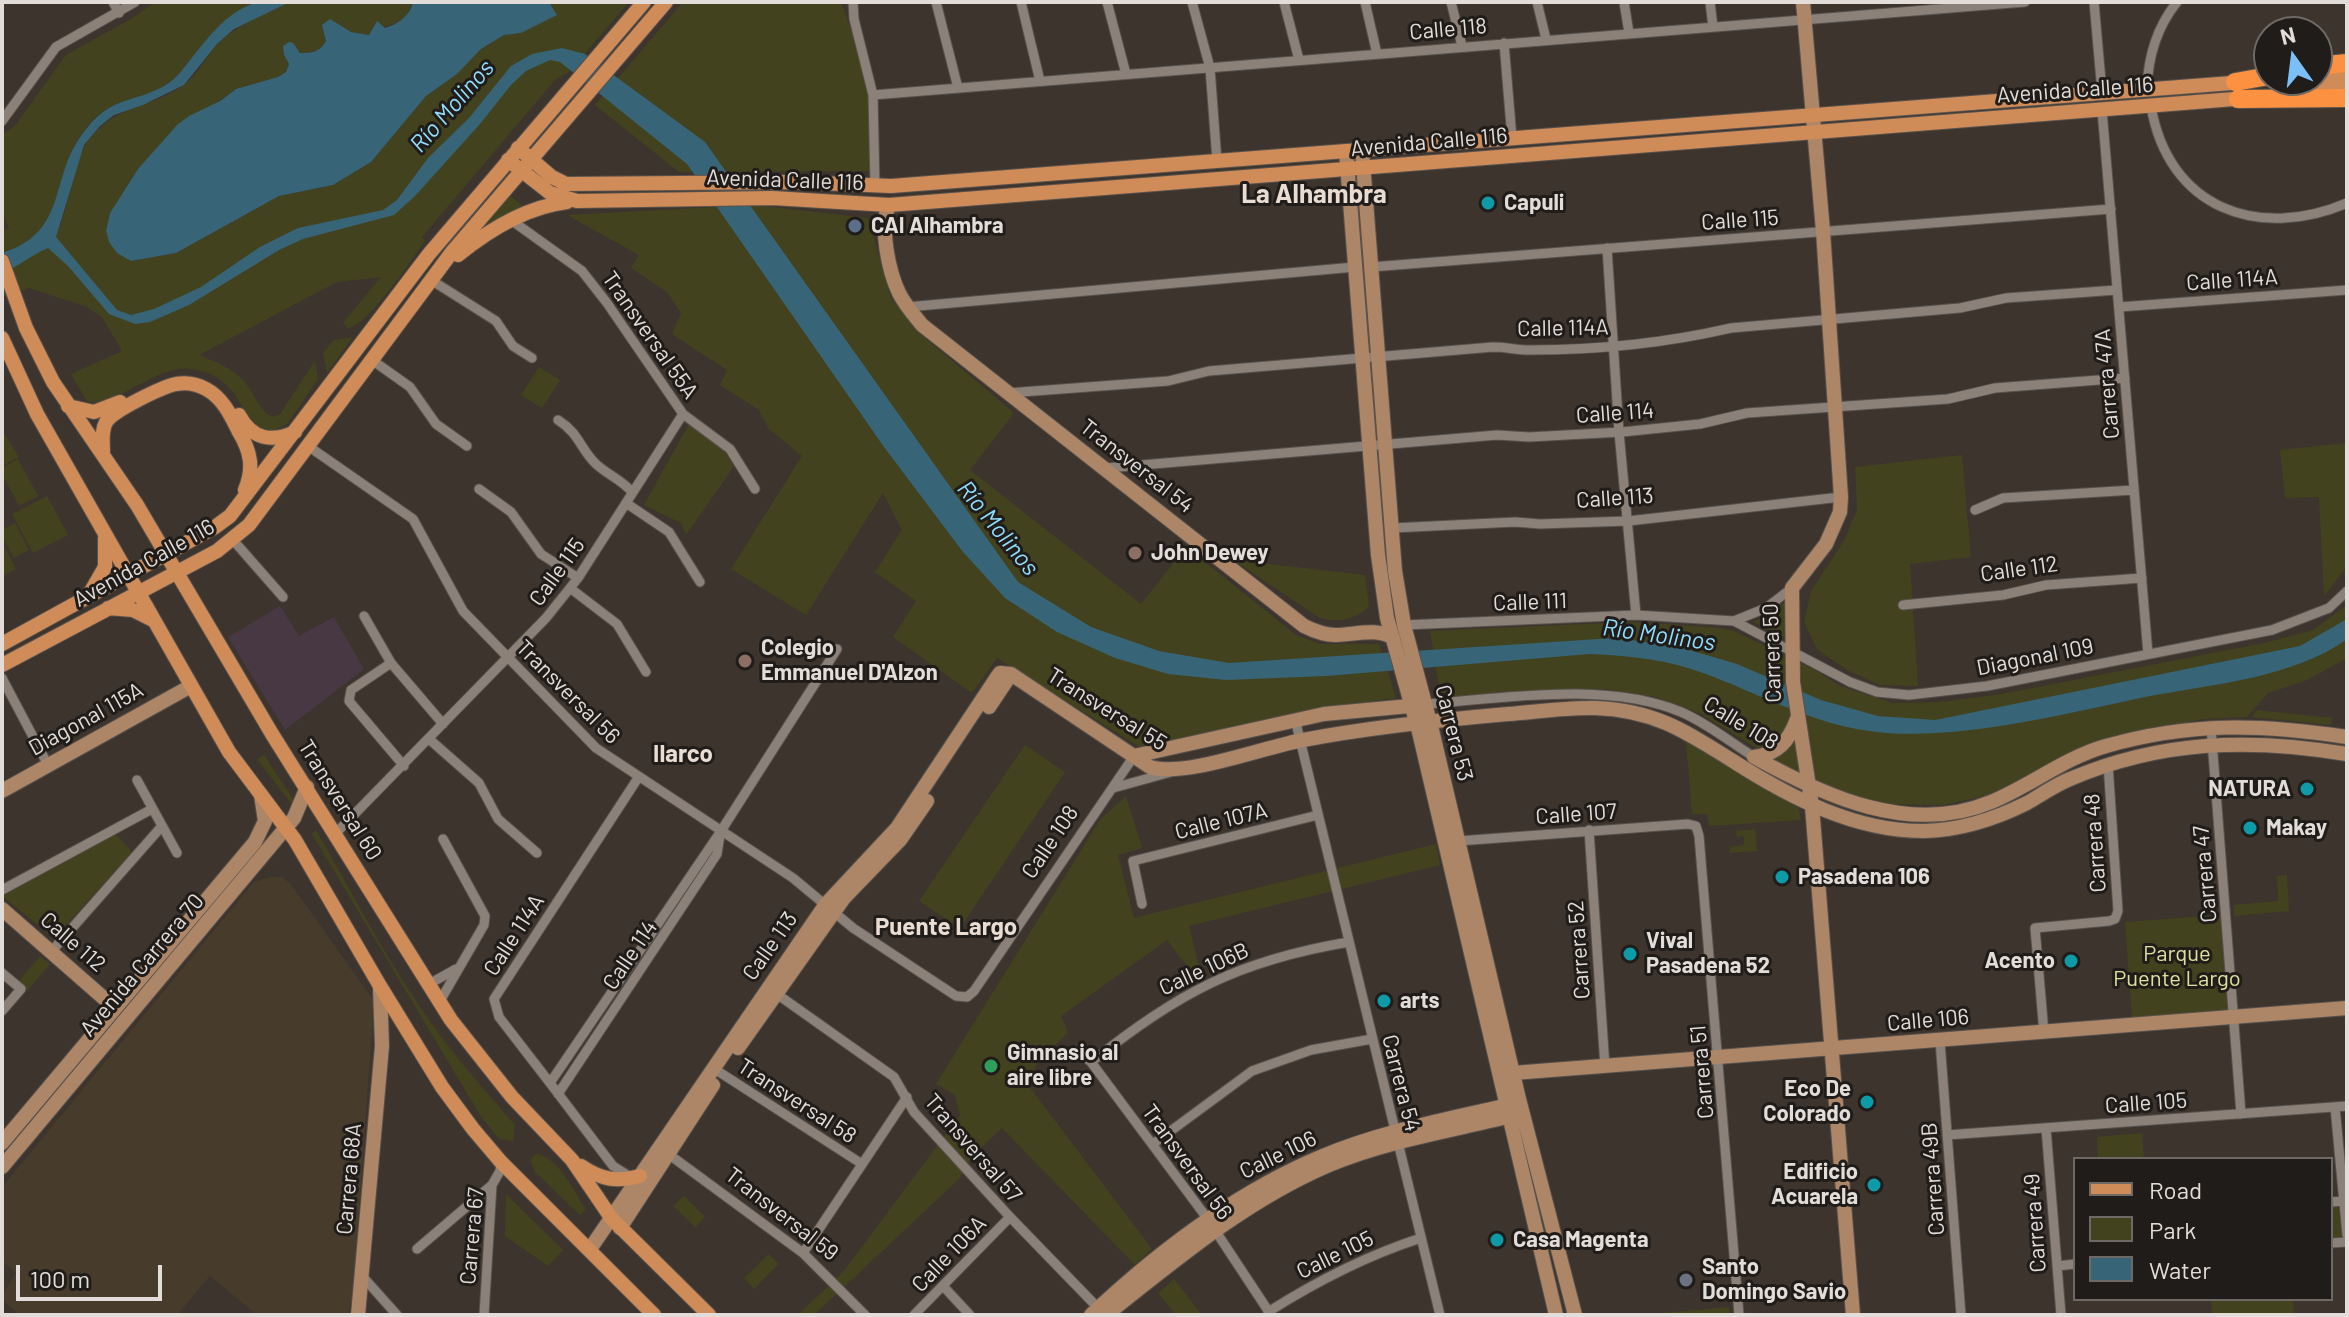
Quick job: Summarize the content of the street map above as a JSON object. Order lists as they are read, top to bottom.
{
  "streets": {
    "main road": ["Avenida Calle 116", "Transversal 60"],
    "street": [
      "Calle 118",
      "Calle 115",
      "Calle 114A",
      "Transversal 55A",
      "Carrera 47A",
      "Calle 114",
      "Transversal 54",
      "Calle 113",
      "Calle 112",
      "Calle 111",
      "Carrera 50",
      "Diagonal 109",
      "Transversal 56",
      "Transversal 55",
      "Diagonal 115A",
      "Calle 108",
      "Carrera 53",
      "Calle 107",
      "Calle 107A",
      "Carrera 48",
      "Carrera 47",
      "Carrera 52",
      "Avenida Carrera 70",
      "Calle 106B",
      "Calle 106",
      "Carrera 51",
      "Carrera 54",
      "Transversal 58",
      "Calle 105",
      "Transversal 57",
      "Carrera 68A",
      "Carrera 49B",
      "Transversal 59",
      "Carrera 49",
      "Carrera 67",
      "Calle 106A"
    ]
  },
  "crossings": [
    ["Calle 118", "Carrera 50"],
    ["Avenida Calle 116", "Carrera 47A"],
    ["Avenida Calle 116", "Carrera 50"],
    ["Avenida Calle 116", "Transversal 56"],
    ["Avenida Calle 116", "Carrera 53"],
    ["Avenida Calle 116", "Transversal 60"],
    ["Calle 115", "Transversal 55A"],
    ["Calle 115", "Carrera 47A"],
    ["Calle 115", "Carrera 50"],
    ["Calle 115", "Transversal 56"],
    ["Calle 115", "Carrera 53"],
    ["Calle 115", "Transversal 60"],
    ["Calle 114A", "Carrera 47A"],
    ["Calle 114A", "Calle 114"],
    ["Calle 114A", "Transversal 54"],
    ["Calle 114A", "Calle 113"],
    ["Calle 114A", "Carrera 50"],
    ["Calle 114A", "Transversal 56"],
    ["Calle 114A", "Carrera 53"],
    ["Carrera 47A", "Calle 114"],
    ["Carrera 47A", "Calle 112"],
    ["Carrera 47A", "Diagonal 109"],
    ["Calle 114", "Transversal 54"],
    ["Calle 114", "Carrera 50"],
    ["Calle 114", "Transversal 56"],
    ["Calle 114", "Carrera 53"],
    ["Transversal 54", "Carrera 53"],
    ["Calle 113", "Carrera 50"],
    ["Calle 113", "Transversal 56"],
    ["Calle 113", "Transversal 55"],
    ["Calle 113", "Carrera 53"],
    ["Calle 113", "Transversal 60"],
    ["Calle 113", "Transversal 58"],
    ["Calle 113", "Transversal 57"],
    ["Calle 113", "Transversal 59"],
    ["Calle 112", "Avenida Carrera 70"],
    ["Calle 111", "Diagonal 109"],
    ["Calle 111", "Carrera 53"],
    ["Carrera 50", "Diagonal 109"],
    ["Carrera 50", "Calle 108"],
    ["Carrera 50", "Calle 106"],
    ["Transversal 56", "Calle 108"],
    ["Transversal 56", "Calle 106B"],
    ["Transversal 56", "Calle 106"],
    ["Transversal 56", "Calle 105"],
    ["Transversal 55", "Calle 108"],
    ["Calle 108", "Carrera 53"],
    ["Calle 108", "Carrera 48"],
    ["Calle 108", "Carrera 47"],
    ["Calle 108", "Carrera 54"],
    ["Carrera 53", "Calle 107"],
    ["Carrera 53", "Calle 106"],
    ["Transversal 60", "Avenida Carrera 70"],
    ["Calle 107", "Carrera 52"],
    ["Calle 107", "Carrera 51"],
    ["Calle 107A", "Carrera 54"],
    ["Carrera 48", "Calle 106"],
    ["Carrera 47", "Calle 106"],
    ["Carrera 47", "Calle 105"],
    ["Carrera 52", "Calle 106"],
    ["Calle 106B", "Carrera 54"],
    ["Calle 106", "Carrera 51"],
    ["Calle 106", "Carrera 54"],
    ["Calle 106", "Transversal 57"],
    ["Calle 106", "Carrera 49B"],
    ["Carrera 54", "Calle 105"],
    ["Calle 105", "Carrera 49B"],
    ["Calle 105", "Carrera 49"],
    ["Transversal 57", "Calle 106A"]
  ],
  "districts": ["La Alhambra", "Ilarco", "Puente Largo"],
  "water": ["Río Molinos"],
  "parks": ["Parque Puente Largo"],
  "places": [
    "Capuli",
    "CAI Alhambra",
    "John Dewey",
    "Colegio Emmanuel D'Alzon",
    "NATURA",
    "Makay",
    "Pasadena 106",
    "Vival Pasadena 52",
    "Acento",
    "arts",
    "Gimnasio al aire libre",
    "Eco De Colorado",
    "Edificio Acuarela",
    "Casa Magenta",
    "Santo Domingo Savio"
  ],
  "legend": ["Road", "Park", "Water"],
  "scale_bar": "100 m",
  "north": "top"
}
